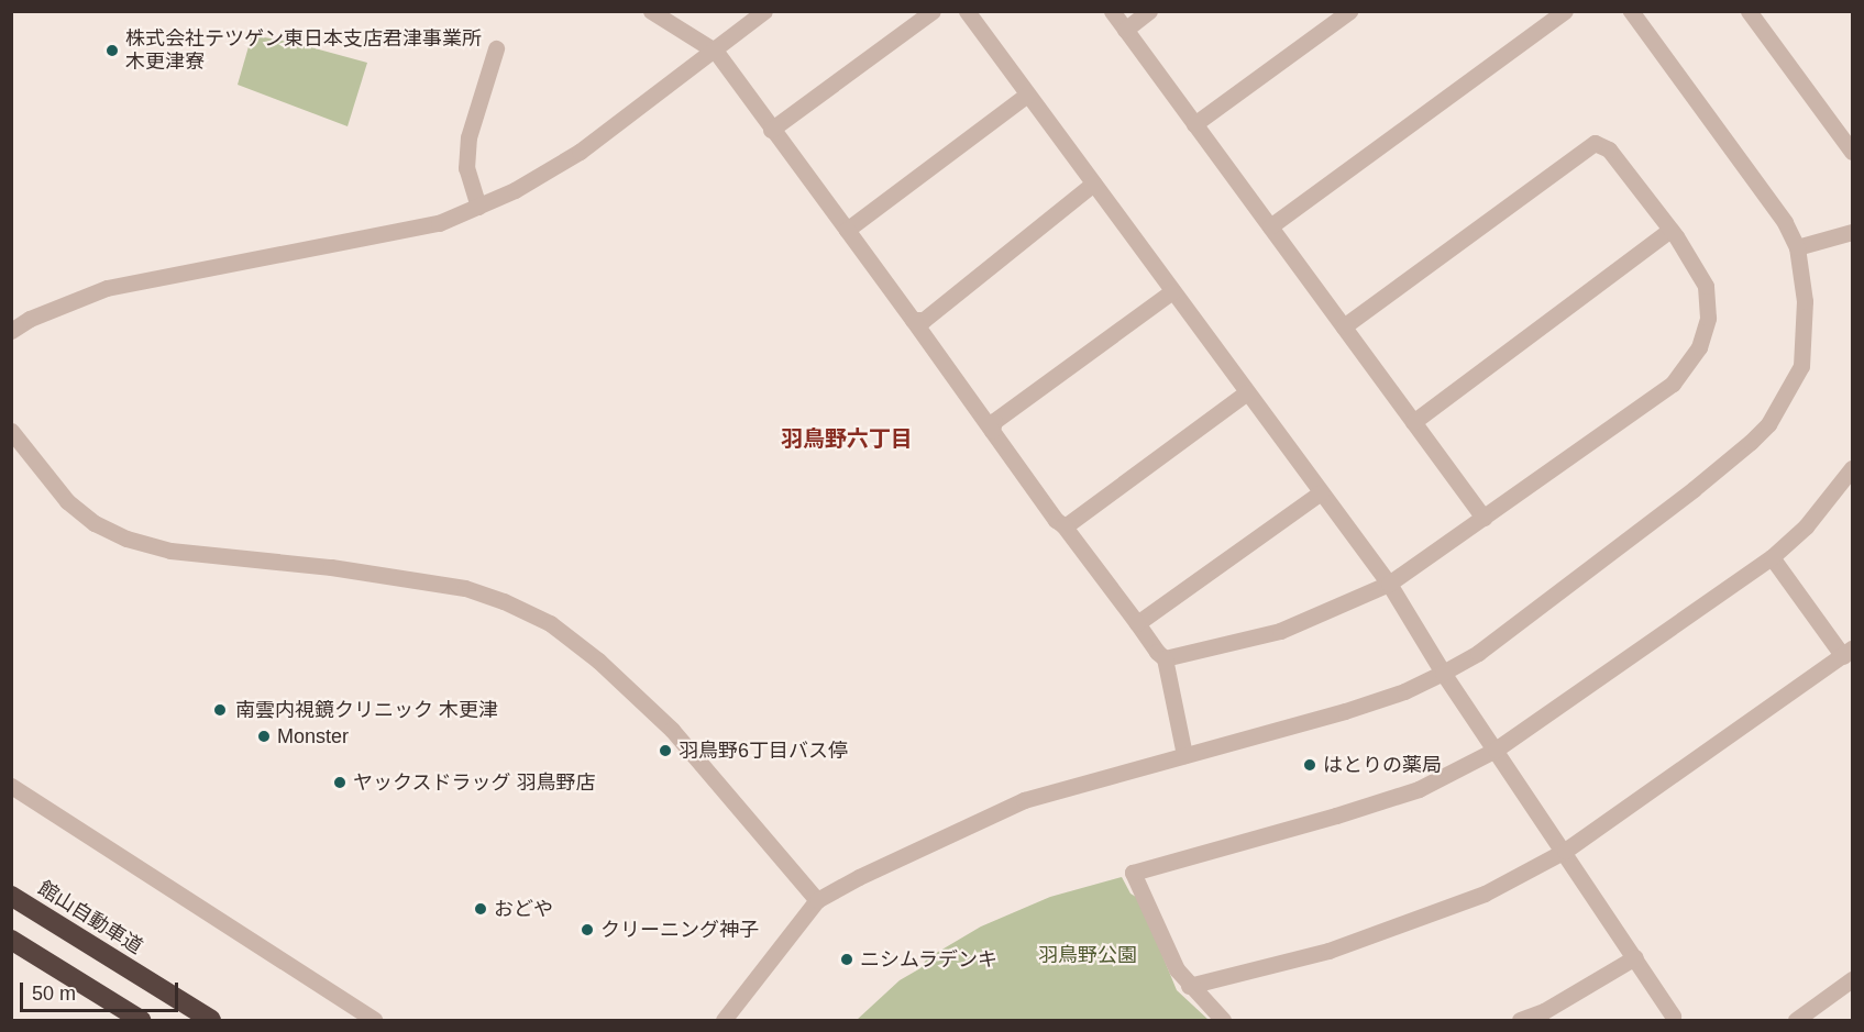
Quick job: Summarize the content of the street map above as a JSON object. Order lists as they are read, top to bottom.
{
  "streets": {
    "highway": ["館山自動車道"]
  },
  "districts": ["羽鳥野六丁目"],
  "parks": ["羽鳥野公園"],
  "places": [
    "株式会社テツゲン東日本支店君津事業所 木更津寮",
    "南雲内視鏡クリニック 木更津",
    "Monster",
    "羽鳥野6丁目バス停",
    "はとりの薬局",
    "ヤックスドラッグ 羽鳥野店",
    "おどや",
    "クリーニング神子",
    "ニシムラデンキ"
  ],
  "scale_bar": "50 m"
}
